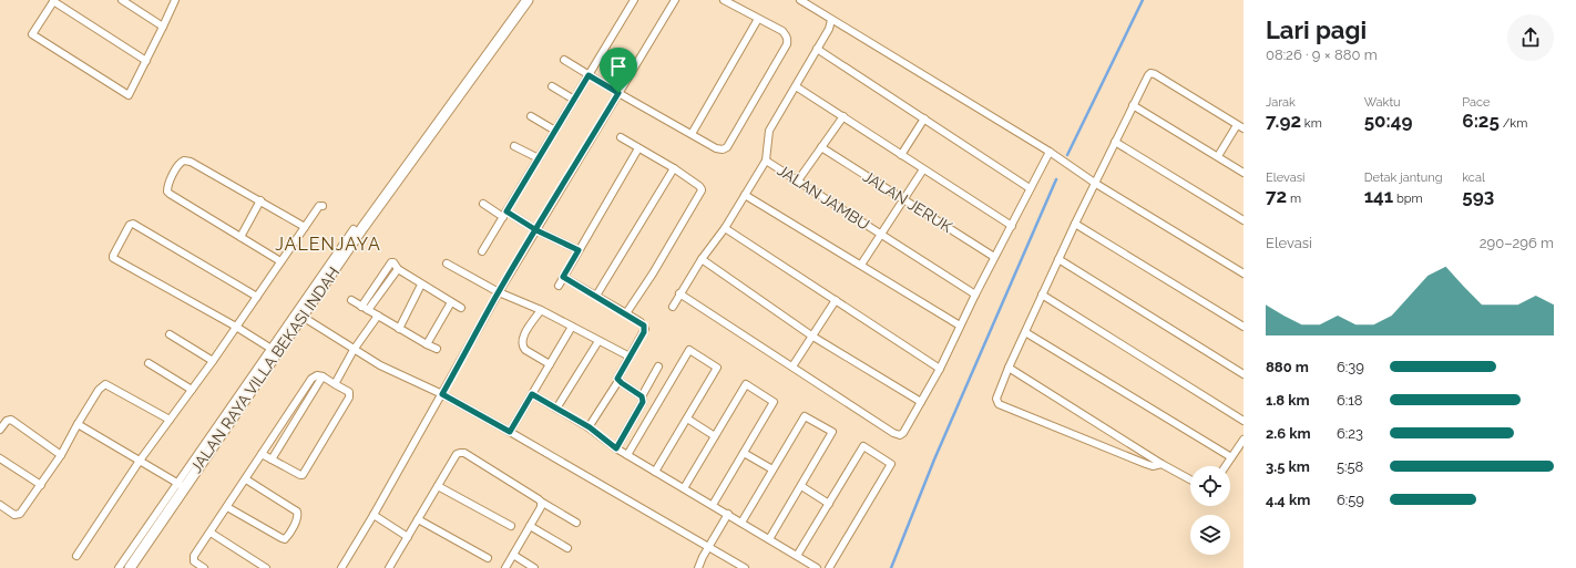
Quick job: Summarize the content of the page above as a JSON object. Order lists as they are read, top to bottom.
{
  "streets": {
    "main road": ["JALAN RAYA VILLA BEKASI INDAH"],
    "street": ["JALAN JAMBU", "JALAN JERUK"]
  },
  "districts": ["JALENJAYA"],
  "page": {
    "heading": ["Lari pagi", "08:26 · 9 × 880 m"],
    "stats": [
      ["Jarak", "7.92 km"],
      ["Waktu", "50:49"],
      ["Pace", "6:25 /km"],
      ["Elevasi", "72 m"],
      ["Detak jantung", "141 bpm"],
      ["kcal", "593"]
    ],
    "chart": ["Elevasi", "290–296 m"],
    "list": [
      {
        "name": "880 m",
        "note": "6:39"
      },
      {
        "name": "1.8 km",
        "note": "6:18"
      },
      {
        "name": "2.6 km",
        "note": "6:23"
      },
      {
        "name": "3.5 km",
        "note": "5:58"
      },
      {
        "name": "4.4 km",
        "note": "6:59"
      }
    ]
  }
}
